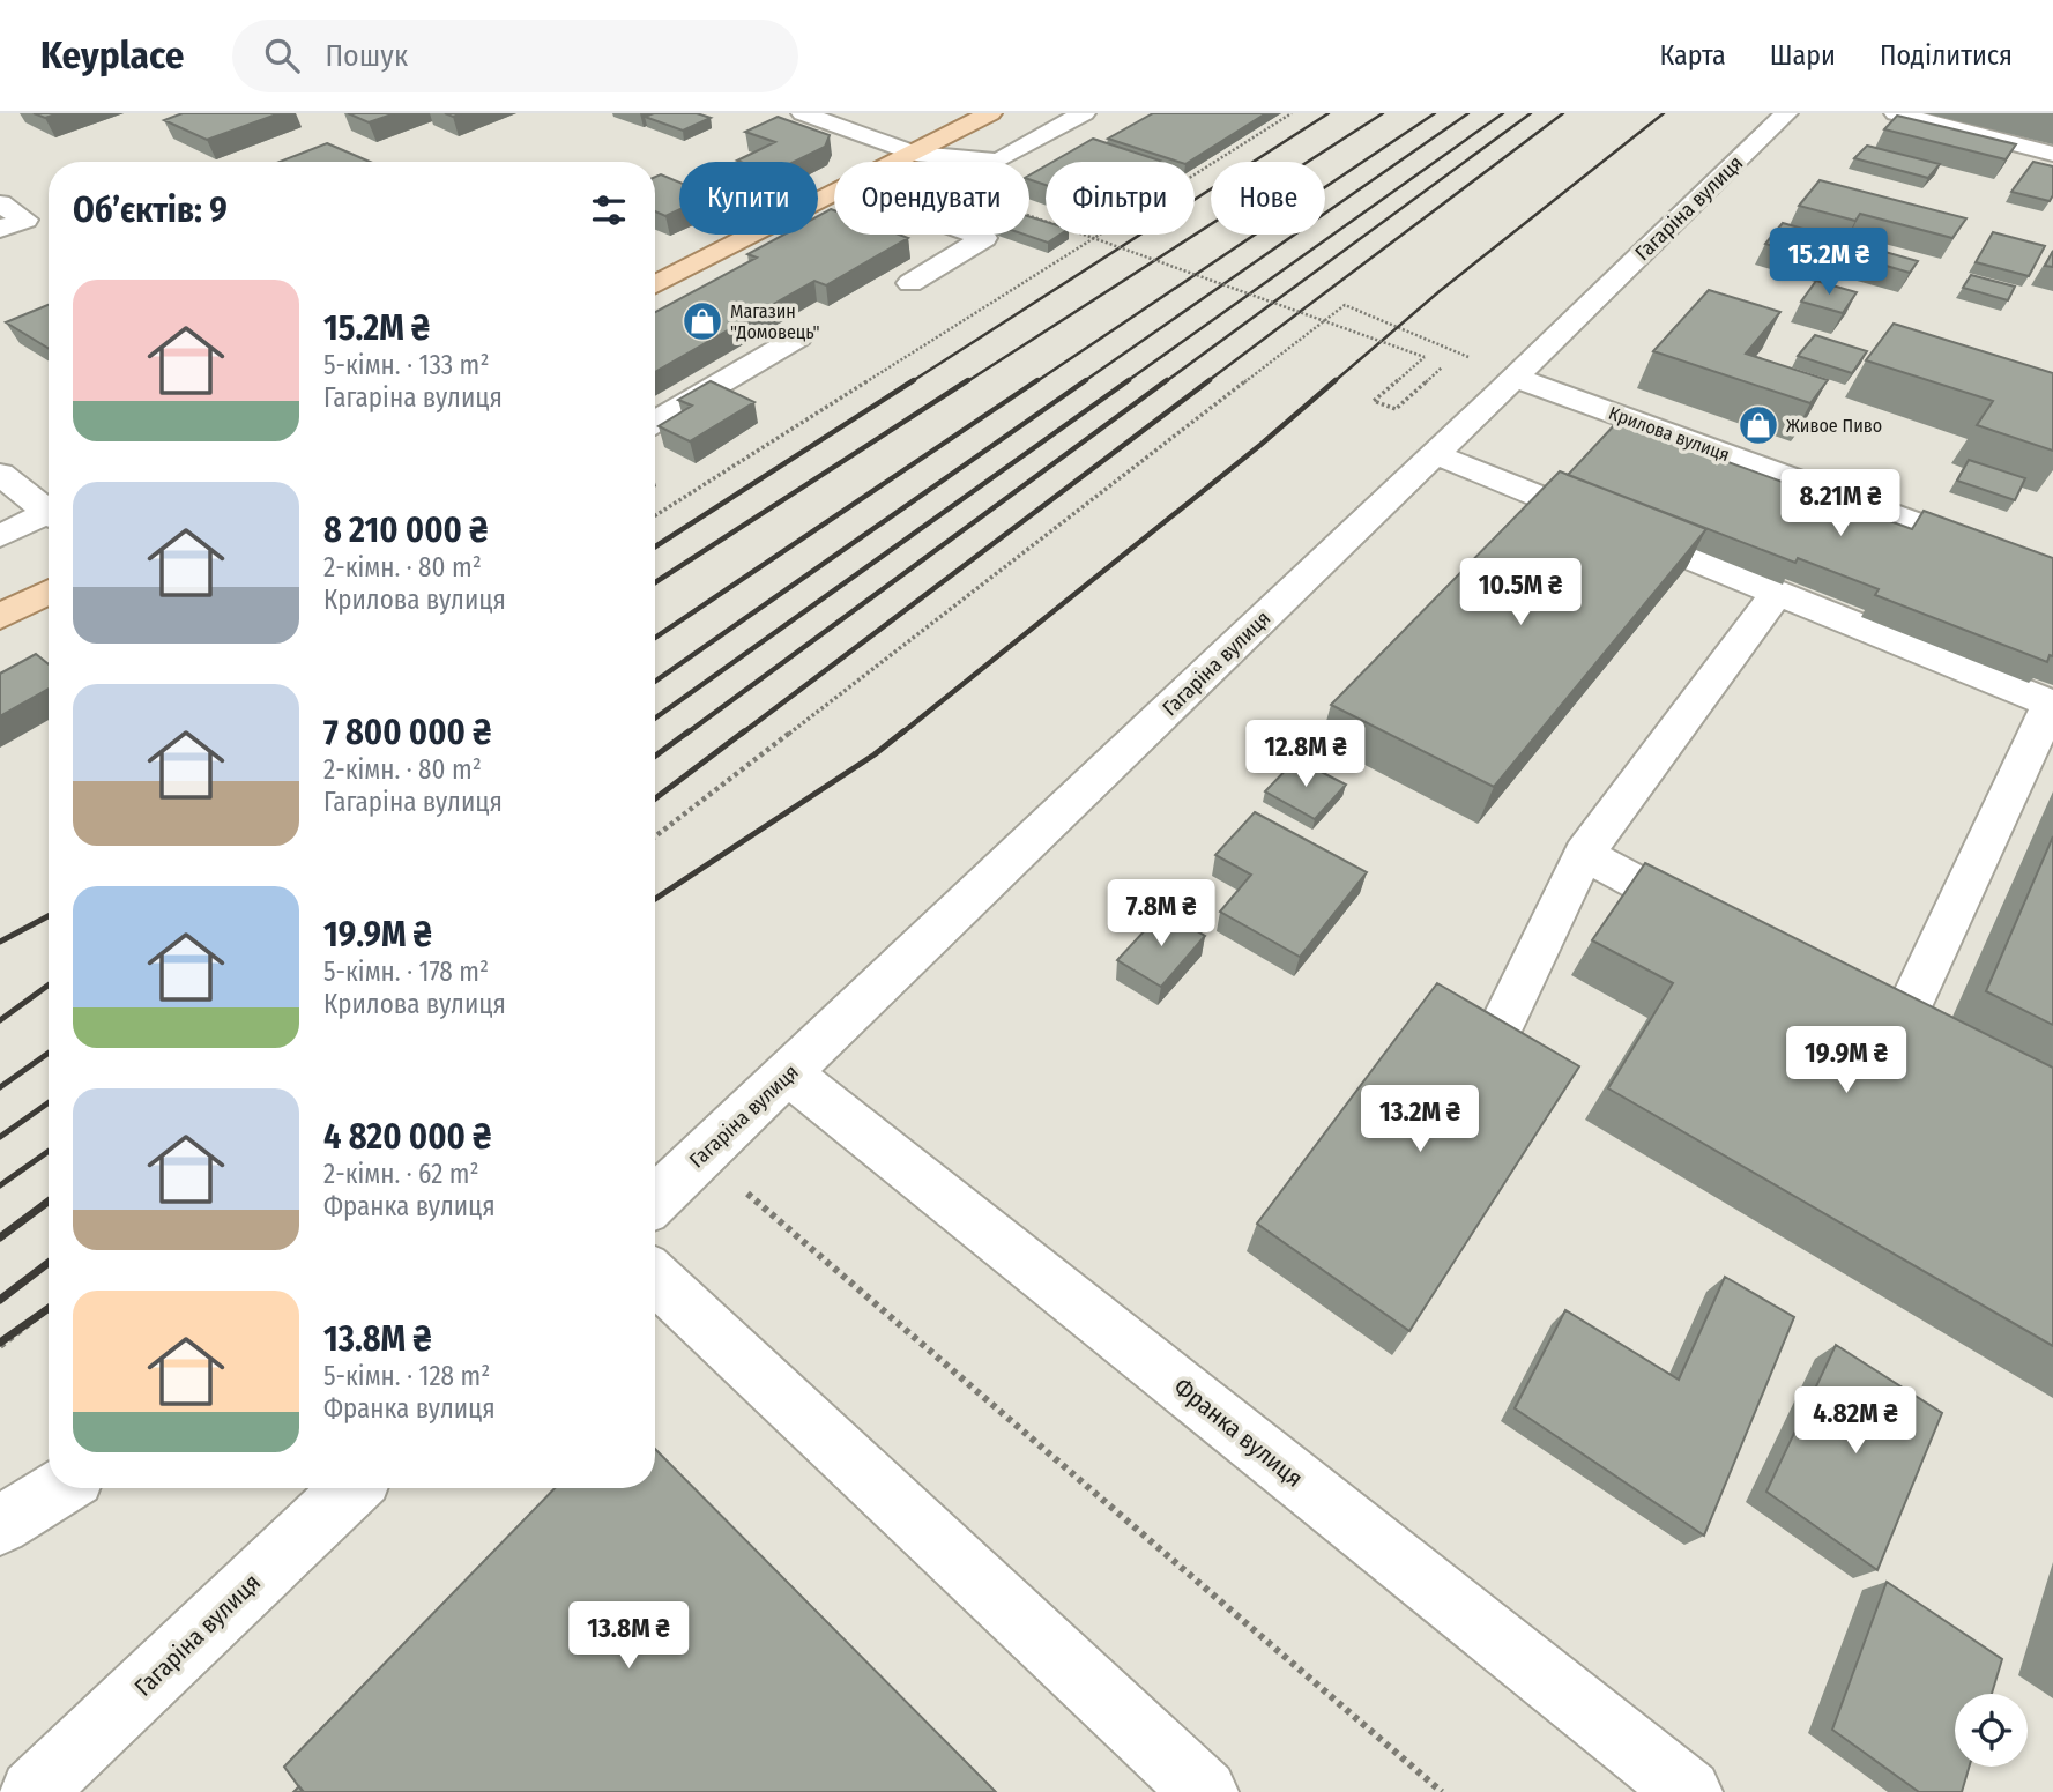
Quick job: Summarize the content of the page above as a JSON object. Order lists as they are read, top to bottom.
{
  "streets": {
    "street": ["Гагаріна вулиця", "Крилова вулиця", "Франка вулиця"]
  },
  "crossings": [
    ["Гагаріна вулиця", "Крилова вулиця"],
    ["Гагаріна вулиця", "Франка вулиця"]
  ],
  "places": {
    "shop": ["Магазин \"Домовець\"", "Живое Пиво"]
  },
  "page": {
    "header": "Keyplace",
    "search": "Пошук",
    "nav": ["Карта", "Шари", "Поділитися"],
    "chip": [
      "Купити",
      "Орендувати",
      "Фільтри",
      "Нове"
    ],
    "heading": "Об’єктів: 9",
    "price": [
      "15.2M ₴",
      "8.21M ₴",
      "10.5M ₴",
      "12.8M ₴",
      "7.8M ₴",
      "19.9M ₴",
      "13.2M ₴",
      "4.82M ₴",
      "13.8M ₴"
    ],
    "list": [
      {
        "name": "15.2M ₴",
        "note": "5-кімн. · 133 m² · Гагаріна вулиця"
      },
      {
        "name": "8 210 000 ₴",
        "note": "2-кімн. · 80 m² · Крилова вулиця"
      },
      {
        "name": "7 800 000 ₴",
        "note": "2-кімн. · 80 m² · Гагаріна вулиця"
      },
      {
        "name": "19.9M ₴",
        "note": "5-кімн. · 178 m² · Крилова вулиця"
      },
      {
        "name": "4 820 000 ₴",
        "note": "2-кімн. · 62 m² · Франка вулиця"
      },
      {
        "name": "13.8M ₴",
        "note": "5-кімн. · 128 m² · Франка вулиця"
      }
    ]
  }
}
